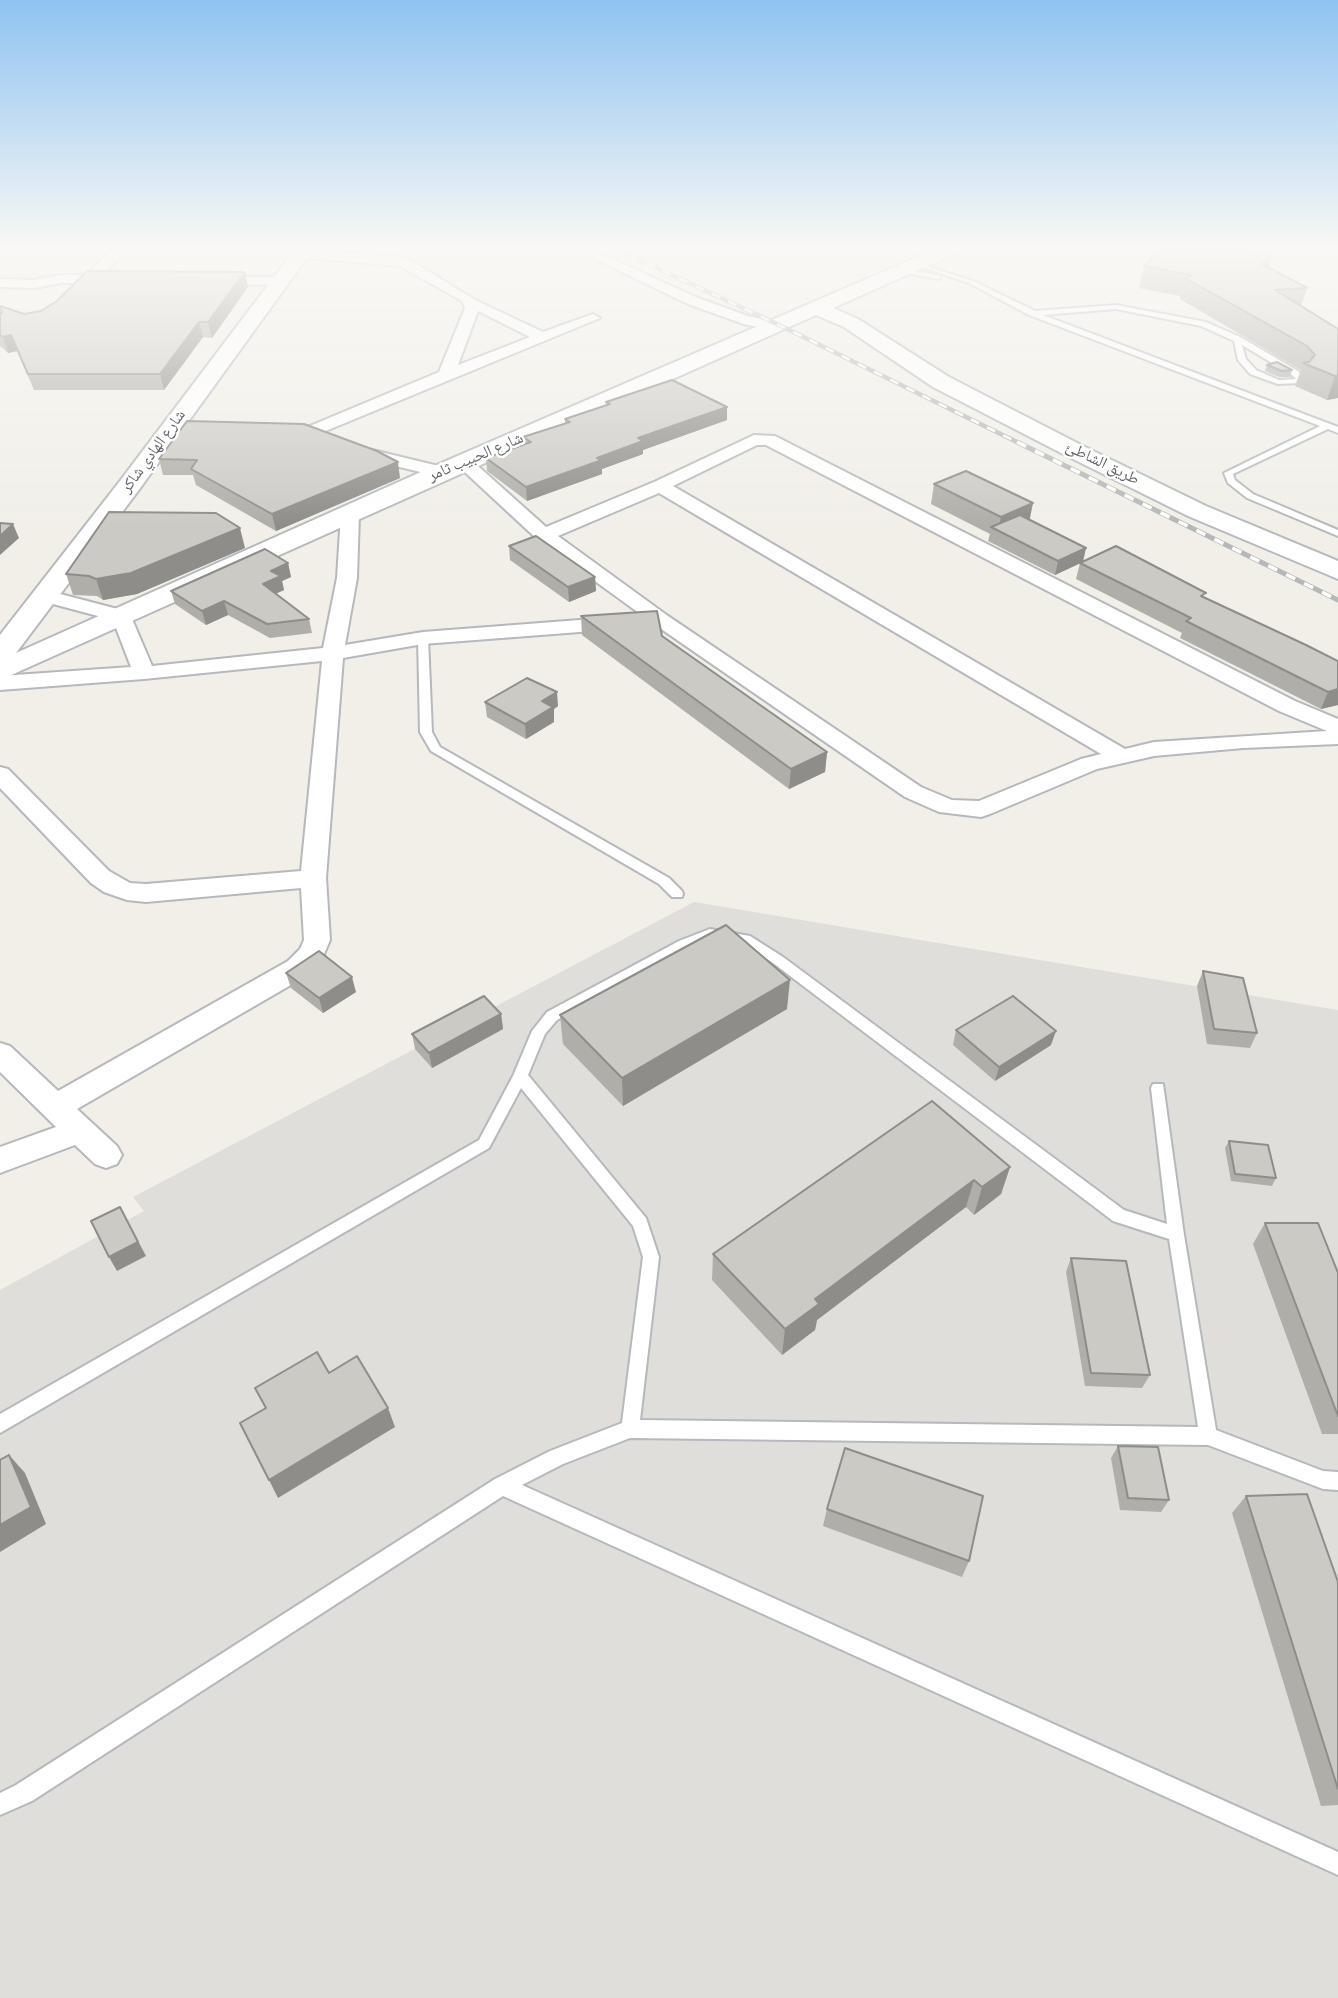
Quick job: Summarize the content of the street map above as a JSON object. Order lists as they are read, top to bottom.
{
  "streets": {
    "street": ["شارع الهادي شاكر", "شارع الحبيب ثامر", "طريق الشاطئ"]
  }
}
